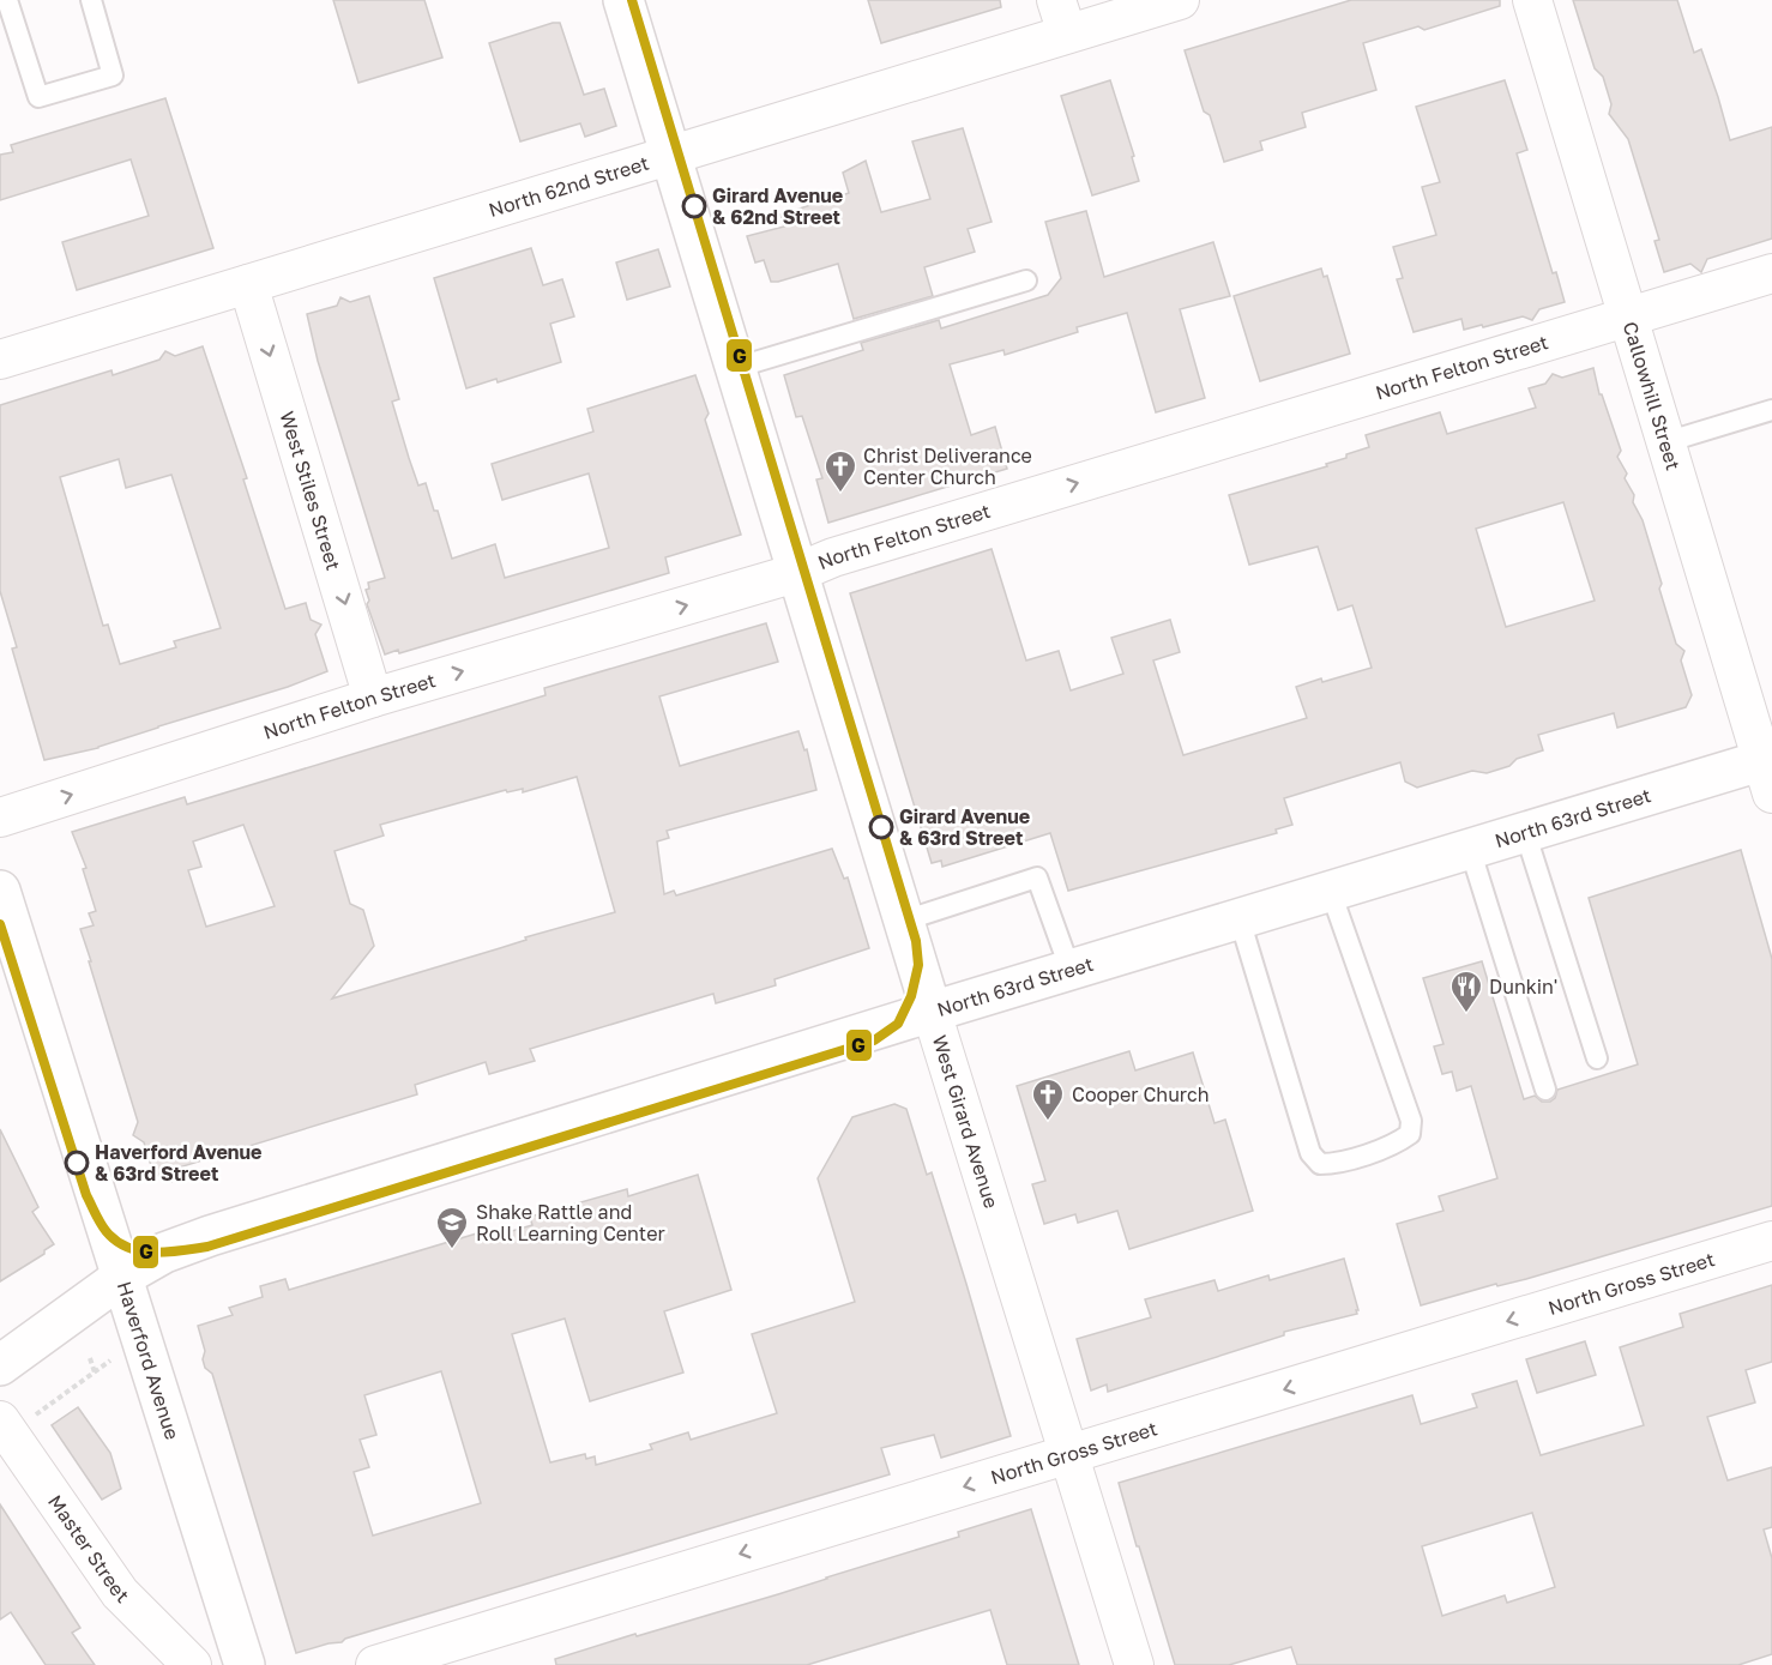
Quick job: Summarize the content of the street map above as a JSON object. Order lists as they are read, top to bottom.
{
  "streets": {
    "main road": ["North 63rd Street", "West Girard Avenue", "Haverford Avenue"],
    "street": [
      "North 62nd Street",
      "North Felton Street",
      "Callowhill Street",
      "West Stiles Street",
      "North Gross Street",
      "Master Street"
    ]
  },
  "crossings": [
    ["North 62nd Street", "West Stiles Street"],
    ["North 62nd Street", "West Girard Avenue"],
    ["North Felton Street", "Callowhill Street"],
    ["North Felton Street", "West Stiles Street"],
    ["North Felton Street", "West Girard Avenue"],
    ["Callowhill Street", "North 63rd Street"],
    ["North 63rd Street", "West Girard Avenue"],
    ["North 63rd Street", "Haverford Avenue"],
    ["West Girard Avenue", "North Gross Street"]
  ],
  "one_way": ["North Felton Street", "West Stiles Street", "North Gross Street"],
  "places": {
    "other": ["Girard Avenue & 62nd Street", "Girard Avenue & 63rd Street", "Haverford Avenue & 63rd Street"],
    "church": ["Christ Deliverance Center Church", "Cooper Church"],
    "restaurant": ["Dunkin'"],
    "school or university": ["Shake Rattle and Roll Learning Center"]
  },
  "lines": ["transit line G"]
}
